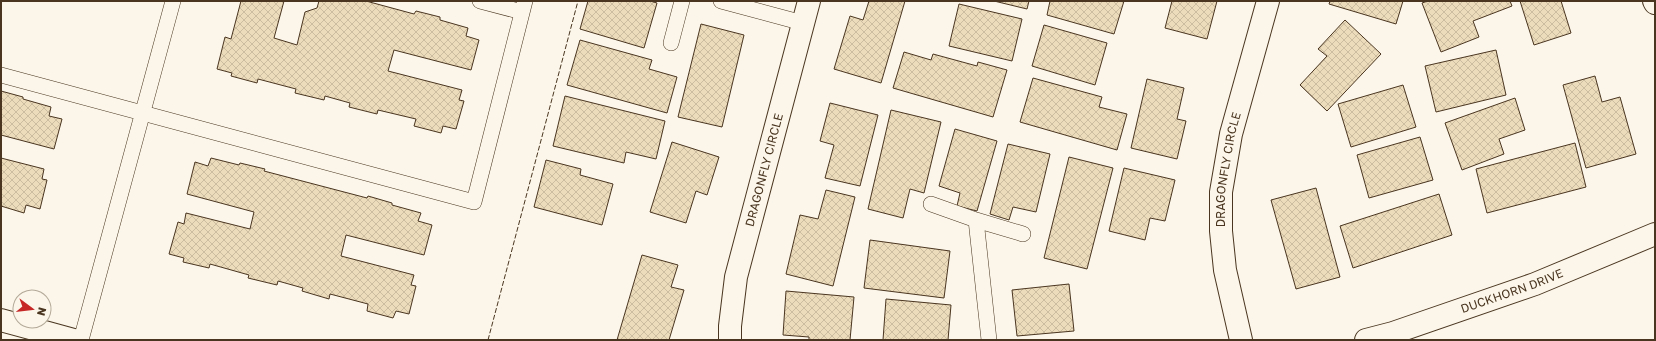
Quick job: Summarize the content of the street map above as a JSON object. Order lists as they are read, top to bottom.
{
  "streets": {
    "street": ["DRAGONFLY CIRCLE", "DUCKHORN DRIVE"]
  },
  "north": "right"
}
